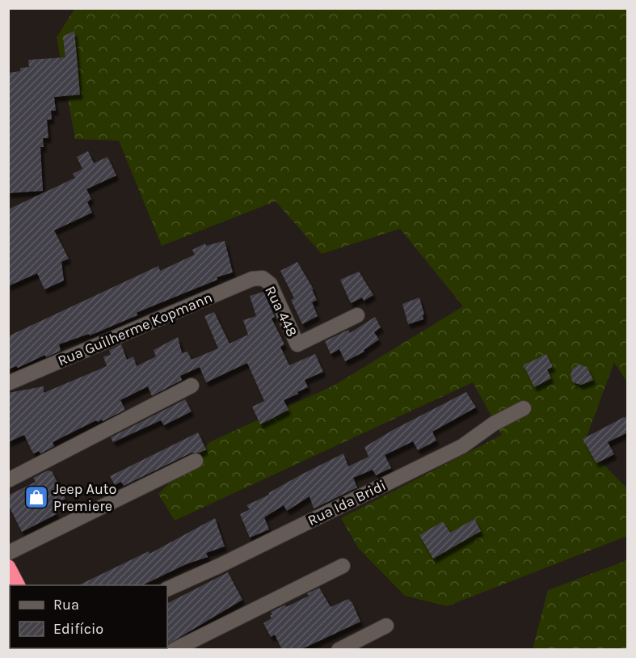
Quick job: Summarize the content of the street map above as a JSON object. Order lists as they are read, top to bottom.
{
  "streets": {
    "street": ["Rua 448", "Rua Guilherme Kopmann", "Rua Ida Bridi"]
  },
  "crossings": [
    ["Rua 448", "Rua Guilherme Kopmann"]
  ],
  "places": {
    "shop": ["Jeep Auto Premiere"]
  },
  "legend": ["Rua", "Edifício"]
}
